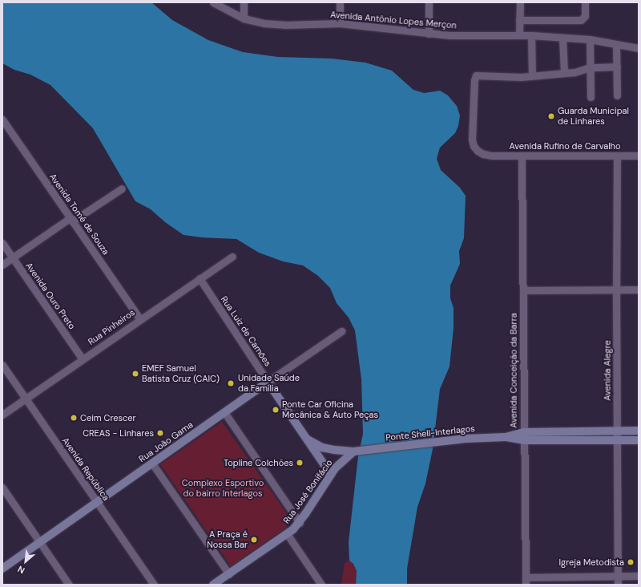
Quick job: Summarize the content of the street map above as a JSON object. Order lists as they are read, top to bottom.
{
  "streets": {
    "main road": [
      "Rua Luiz de Camões",
      "Ponte Shell-Interlagos",
      "Rua João Gama",
      "Rua José Bonifácio"
    ],
    "street": [
      "Avenida Antônio Lopes Merçon",
      "Avenida Rufino de Carvalho",
      "Avenida Tomé de Souza",
      "Avenida Ouro Preto",
      "Rua Pinheiros",
      "Avenida Conceição da Barra",
      "Avenida Alegre",
      "Avenida República"
    ]
  },
  "crossings": [
    ["Avenida Rufino de Carvalho", "Avenida Conceição da Barra"],
    ["Avenida Rufino de Carvalho", "Avenida Alegre"],
    ["Avenida Tomé de Souza", "Rua Pinheiros"],
    ["Avenida Ouro Preto", "Rua Pinheiros"],
    ["Rua Pinheiros", "Rua Luiz de Camões"],
    ["Rua Pinheiros", "Avenida República"],
    ["Rua Luiz de Camões", "Ponte Shell-Interlagos"],
    ["Rua Luiz de Camões", "Rua João Gama"],
    ["Rua Luiz de Camões", "Rua José Bonifácio"],
    ["Ponte Shell-Interlagos", "Rua José Bonifácio"],
    ["Rua João Gama", "Avenida República"]
  ],
  "parks": ["Complexo Esportivo do bairro Interlagos"],
  "places": [
    "Guarda Municipal de Linhares",
    "EMEF Samuel Batista Cruz (CAIC)",
    "Unidade Saúde da Família",
    "Ponte Car Oficina Mecânica & Auto Peças",
    "Ceim Crescer",
    "CREAS - Linhares",
    "Topline Colchões",
    "A Praça é Nossa Bar",
    "Igreja Metodista"
  ],
  "north": "bottom left"
}
